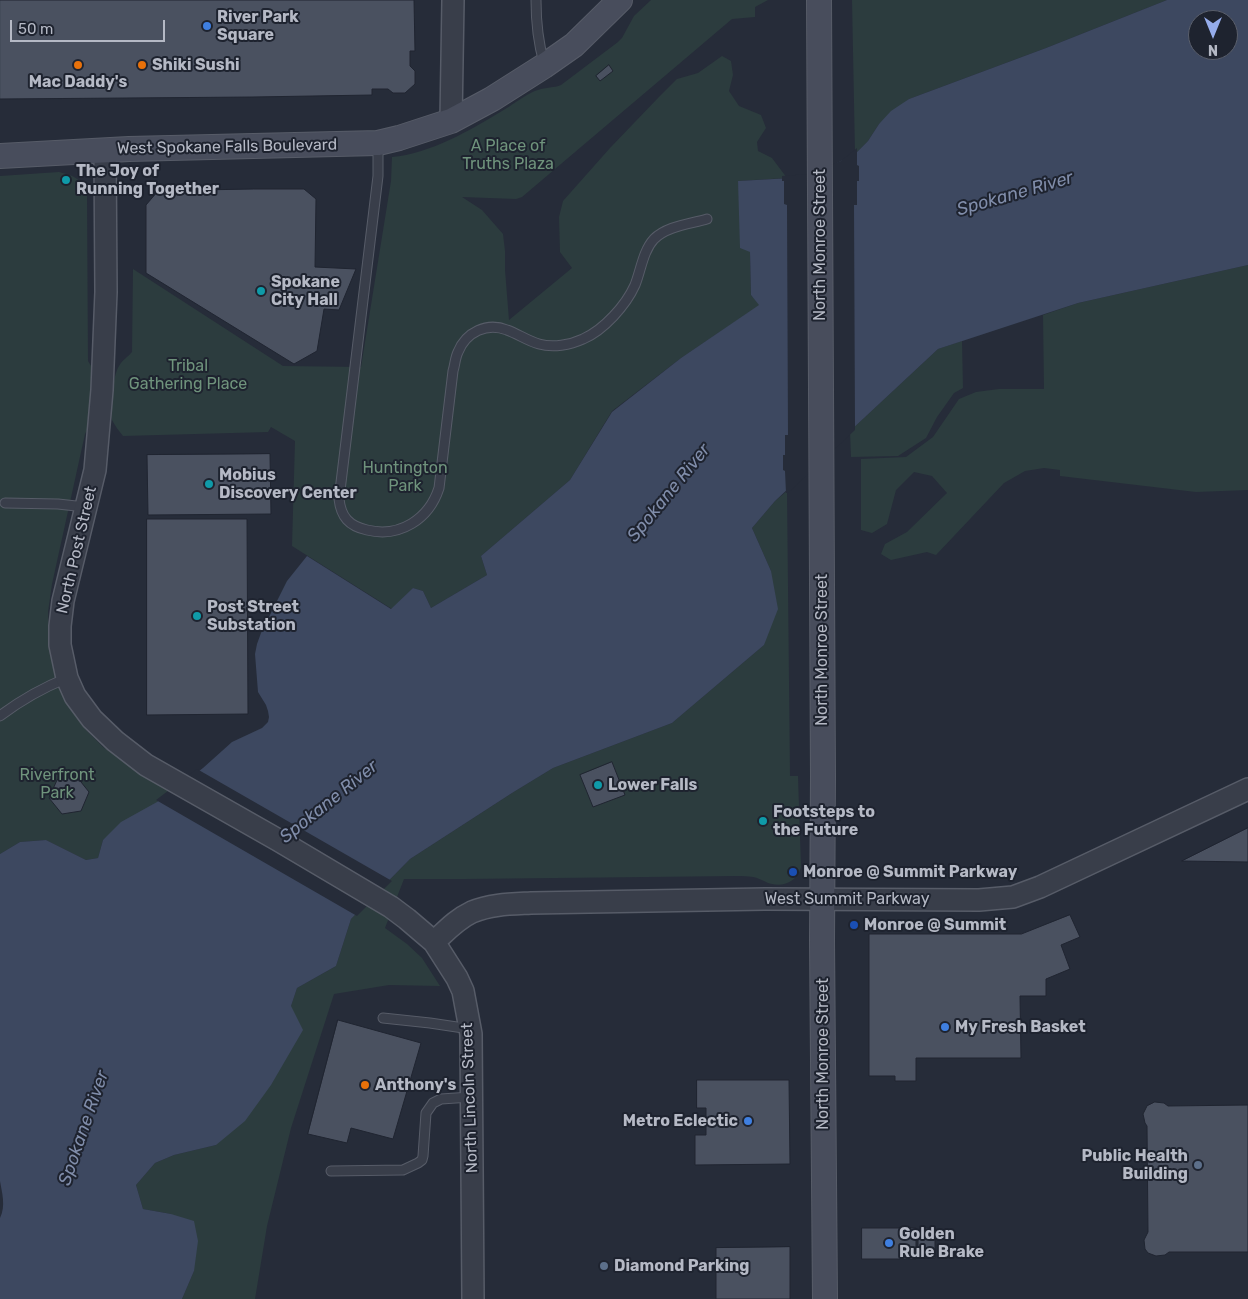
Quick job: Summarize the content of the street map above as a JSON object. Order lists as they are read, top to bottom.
{
  "streets": {
    "main road": ["West Spokane Falls Boulevard", "North Monroe Street"],
    "street": ["North Post Street", "West Summit Parkway", "North Lincoln Street"]
  },
  "crossings": [
    ["West Spokane Falls Boulevard", "North Post Street"],
    ["North Monroe Street", "West Summit Parkway"],
    ["North Post Street", "North Lincoln Street"],
    ["West Summit Parkway", "North Lincoln Street"]
  ],
  "water": ["Spokane River"],
  "parks": [
    "A Place of Truths Plaza",
    "Tribal Gathering Place",
    "Huntington Park",
    "Riverfront Park"
  ],
  "places": [
    "River Park Square",
    "Mac Daddy's",
    "Shiki Sushi",
    "The Joy of Running Together",
    "Spokane City Hall",
    "Mobius Discovery Center",
    "Post Street Substation",
    "Lower Falls",
    "Footsteps to the Future",
    "Monroe @ Summit Parkway",
    "Monroe @ Summit",
    "My Fresh Basket",
    "Anthony's",
    "Metro Eclectic",
    "Public Health Building",
    "Golden Rule Brake",
    "Diamond Parking"
  ],
  "scale_bar": "50 m",
  "north": "bottom"
}
